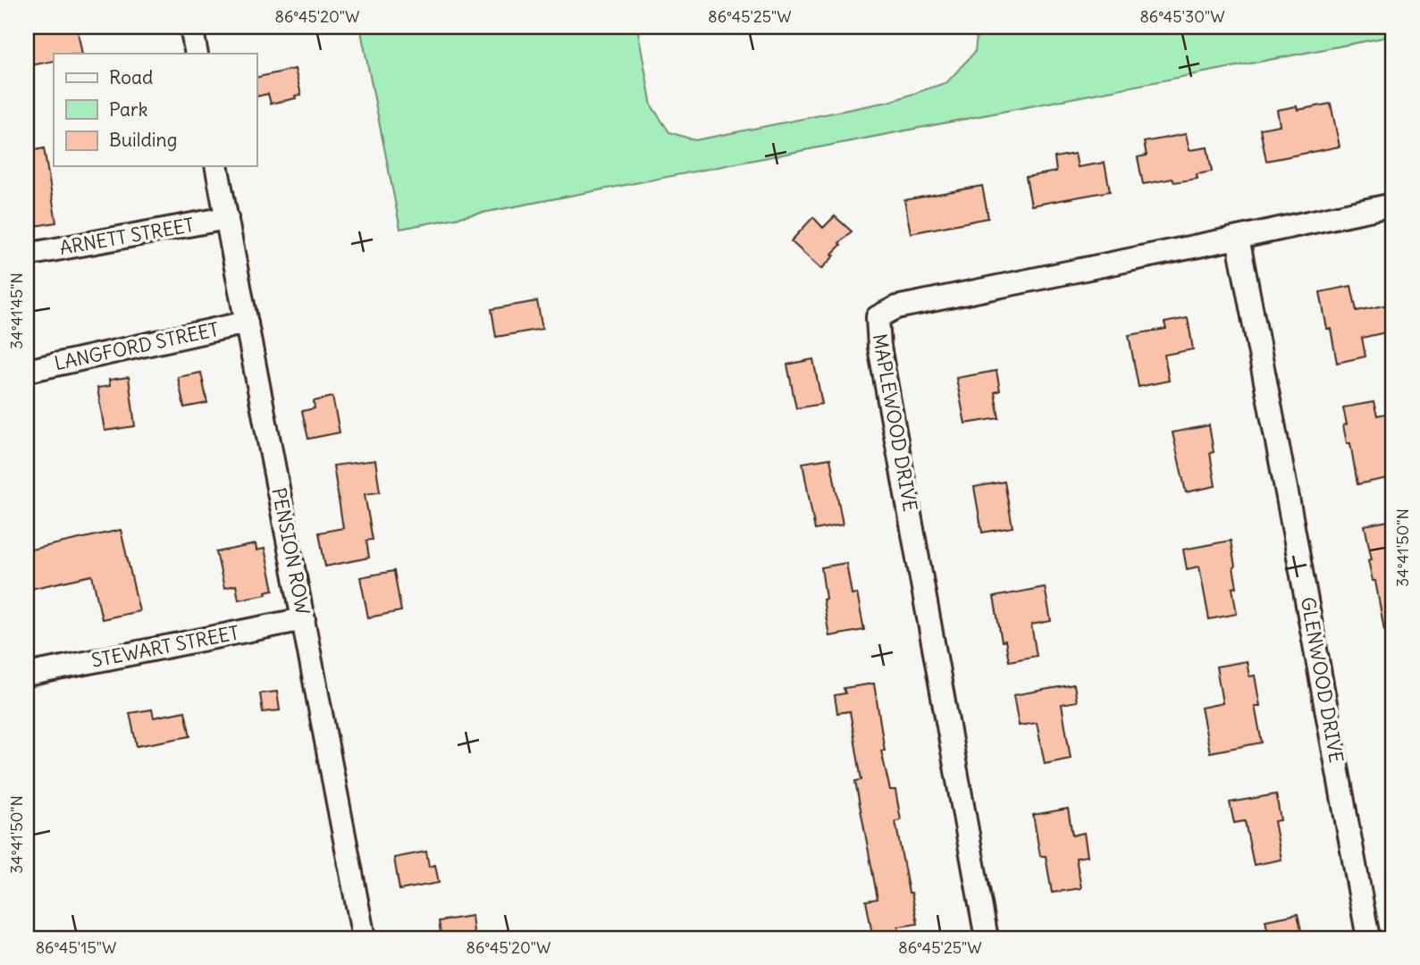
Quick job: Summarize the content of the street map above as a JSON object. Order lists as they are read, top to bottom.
{
  "streets": {
    "street": [
      "ARNETT STREET",
      "LANGFORD STREET",
      "MAPLEWOOD DRIVE",
      "PENSION ROW",
      "STEWART STREET",
      "GLENWOOD DRIVE"
    ]
  },
  "crossings": [
    ["ARNETT STREET", "PENSION ROW"],
    ["LANGFORD STREET", "PENSION ROW"],
    ["MAPLEWOOD DRIVE", "GLENWOOD DRIVE"],
    ["PENSION ROW", "STEWART STREET"]
  ],
  "legend": ["Road", "Park", "Building"],
  "coordinates": [
    "86°45'20\"W",
    "86°45'25\"W",
    "86°45'30\"W",
    "34°41'45\"N",
    "34°41'50\"N",
    "86°45'15\"W"
  ]
}
